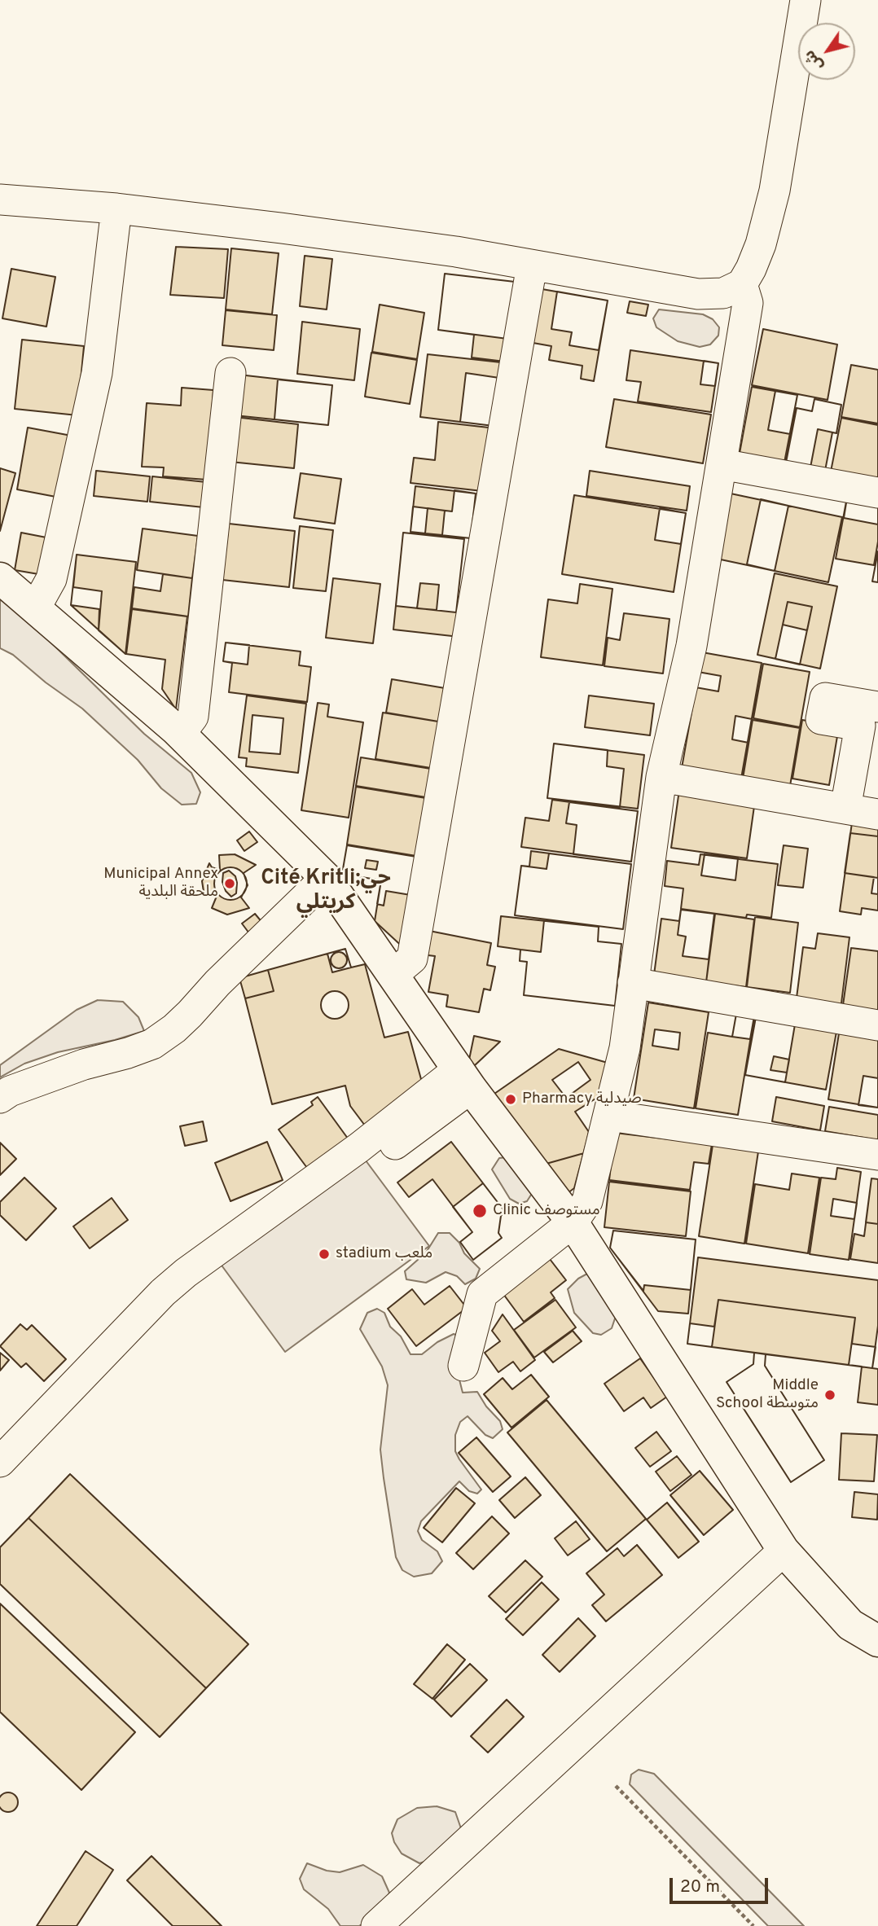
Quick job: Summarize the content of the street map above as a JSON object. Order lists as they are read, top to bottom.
{
  "districts": ["Cité Kritli;حي كريتلي"],
  "places": [
    "Municipal Annex ملحقة البلدية",
    "Pharmacy صيدلية",
    "Clinic مستوصف",
    "stadium ملعب",
    "Middle School متوسطة"
  ],
  "scale_bar": "20 m",
  "north": "bottom left"
}
